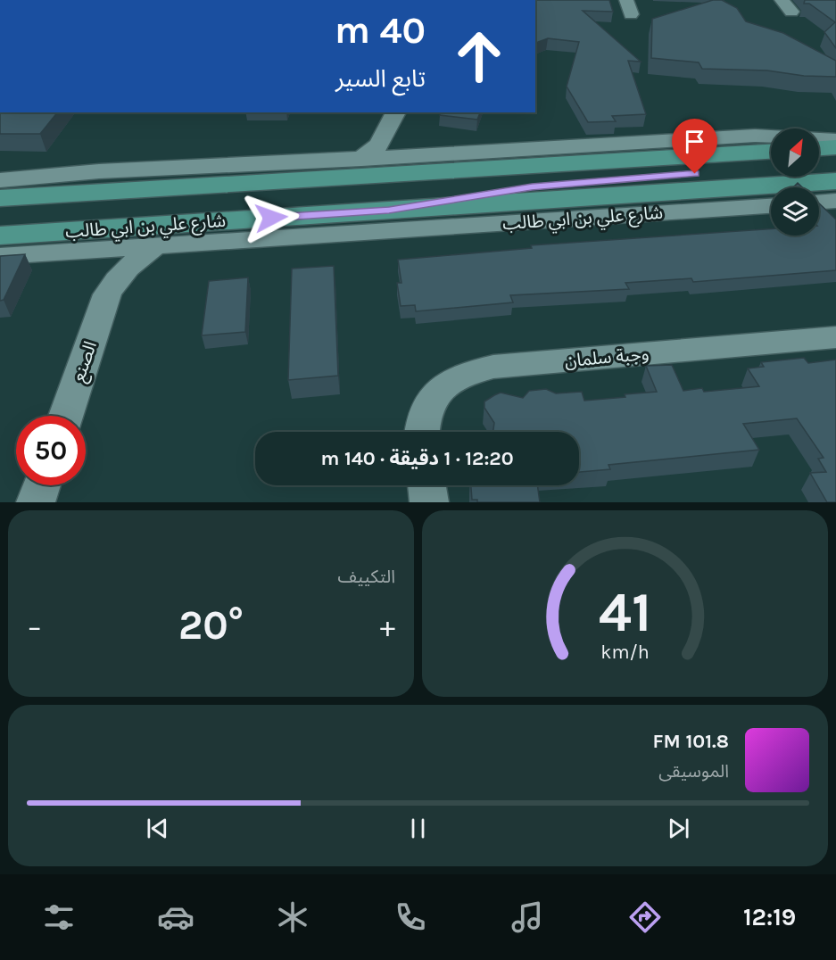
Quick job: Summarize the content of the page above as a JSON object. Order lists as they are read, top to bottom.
{
  "streets": {
    "main road": ["شارع علي بن ابي طالب"],
    "street": ["وجبة سلمان", "الصنع"]
  },
  "crossings": [
    ["شارع علي بن ابي طالب", "الصنع"]
  ],
  "north": "top right",
  "page": {
    "turn": ["40 m", "تابع السير"],
    "limit": "50",
    "trip": "12:20 · 1 دقيقة · 140 m",
    "tile": "التكييف",
    "heat": ["−", "20°", "+"],
    "song": ["101.8 FM", "الموسيقى"],
    "tabs": "12:19",
    "gauge": ["41", "km/h"]
  }
}
